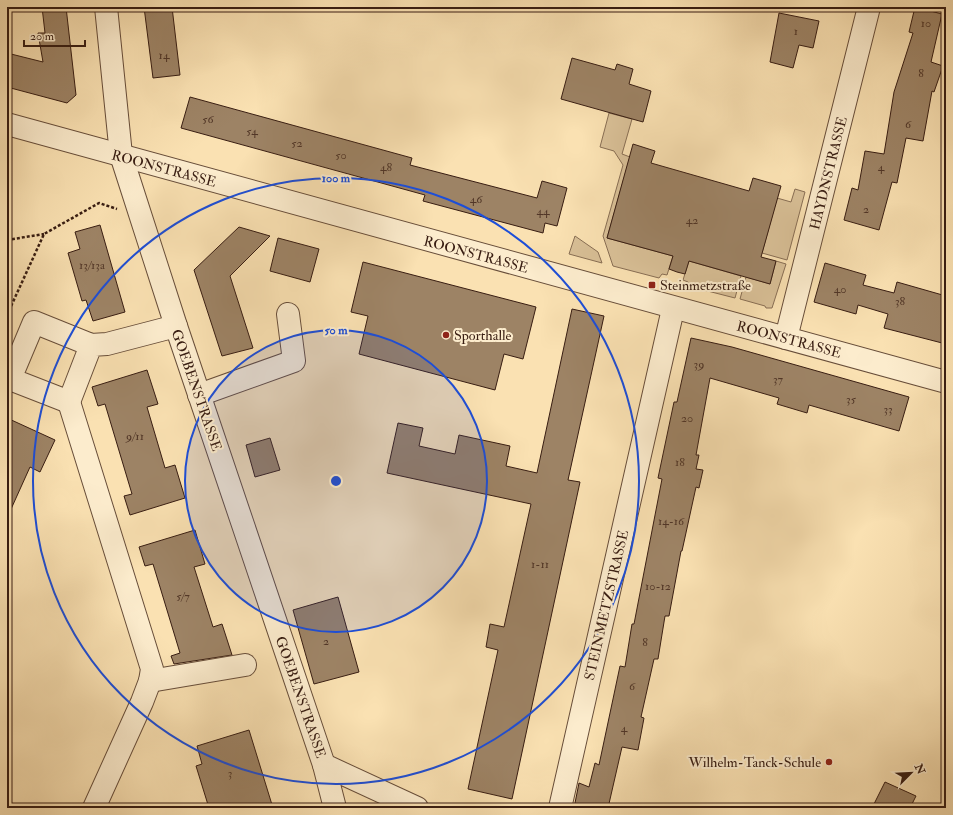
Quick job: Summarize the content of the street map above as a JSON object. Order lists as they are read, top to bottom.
{
  "streets": {
    "street": [
      "ROONSTRASSE",
      "HAYDNSTRASSE",
      "GOEBENSTRASSE",
      "STEINMETZSTRASSE"
    ]
  },
  "crossings": [
    ["ROONSTRASSE", "HAYDNSTRASSE"],
    ["ROONSTRASSE", "GOEBENSTRASSE"],
    ["ROONSTRASSE", "STEINMETZSTRASSE"]
  ],
  "places": {
    "transit": ["Steinmetzstraße"],
    "other": ["Sporthalle", "Wilhelm-Tanck-Schule"]
  },
  "house_numbers": [
    "10",
    "1",
    "14",
    "8",
    "56",
    "6",
    "54",
    "52",
    "50",
    "48",
    "4",
    "46",
    "2",
    "44",
    "42",
    "13/13a",
    "40",
    "38",
    "39",
    "37",
    "35",
    "33",
    "20",
    "9/11",
    "18",
    "14-16",
    "1-11",
    "10-12",
    "5/7",
    "2",
    "8",
    "6",
    "4",
    "3"
  ],
  "scale_bar": "20 m",
  "north": "top right",
  "rings": ["100 m", "50 m"]
}
